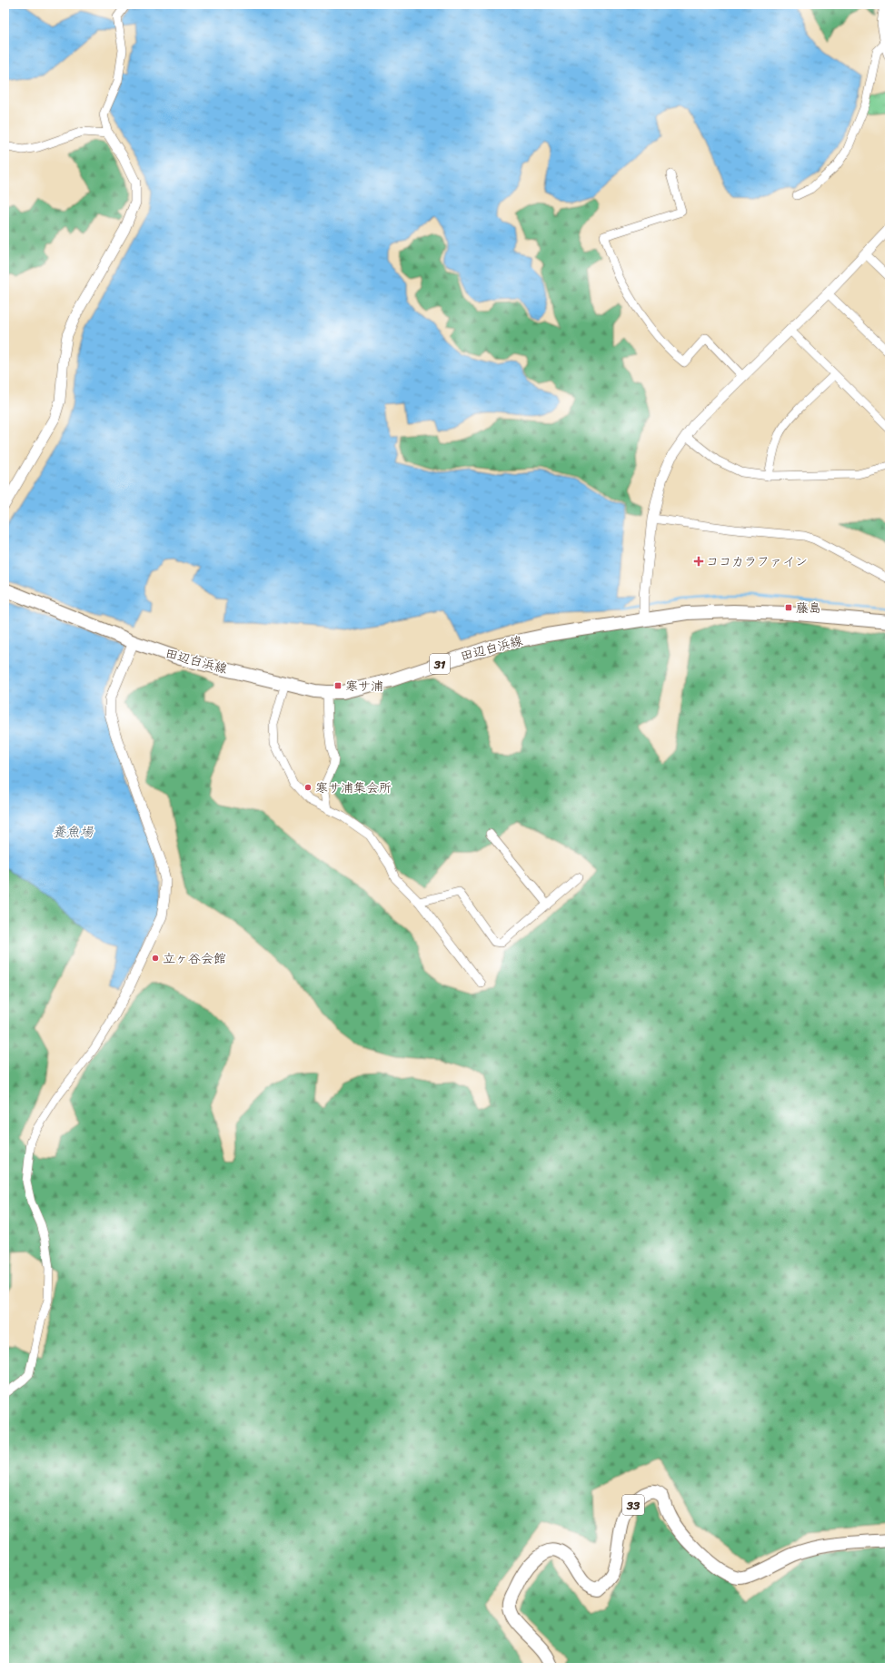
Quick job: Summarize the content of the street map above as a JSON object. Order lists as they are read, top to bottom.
{
  "streets": {
    "main road": ["田辺白浜線", "31", "33"]
  },
  "water": ["養魚場"],
  "places": {
    "health": ["ココカラファイン"],
    "transit": ["藤島", "寒サ浦"],
    "other": ["寒サ浦集会所", "立ヶ谷会館"]
  }
}
